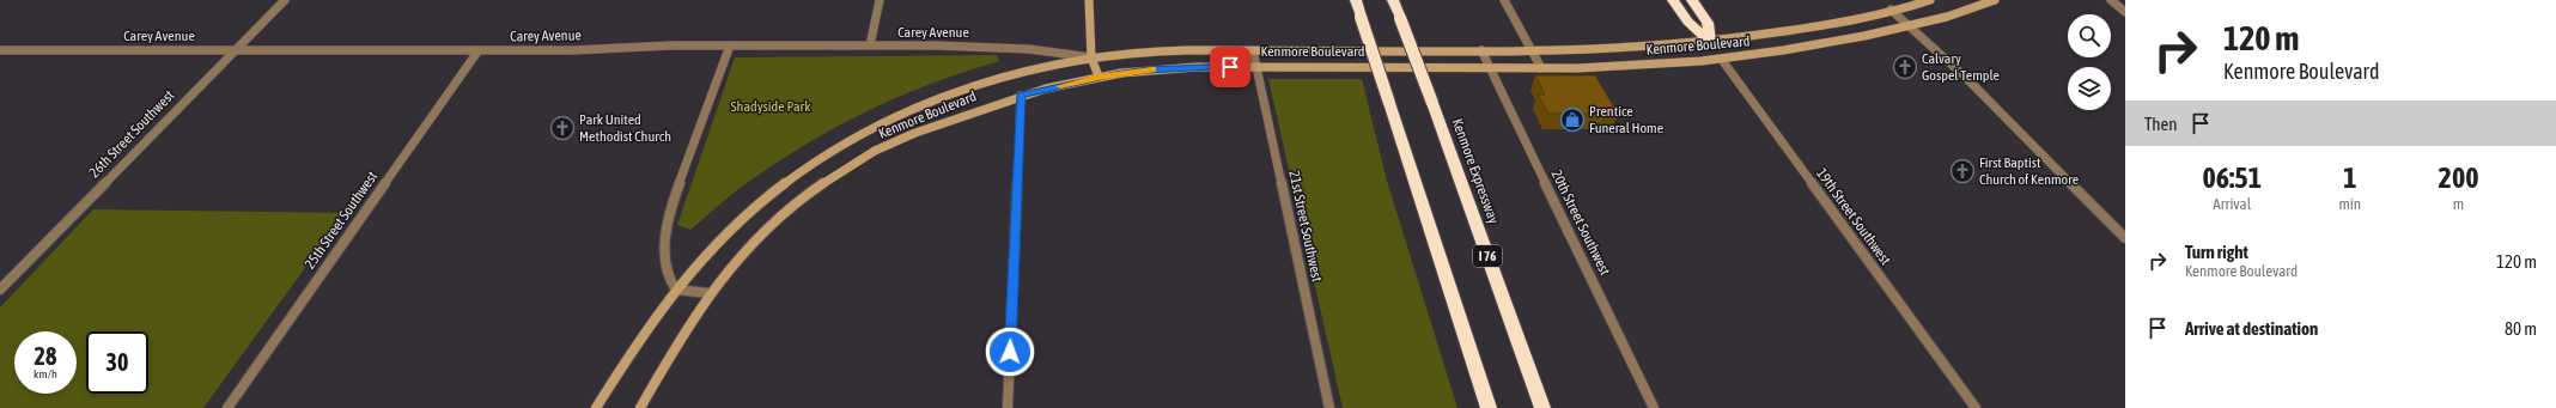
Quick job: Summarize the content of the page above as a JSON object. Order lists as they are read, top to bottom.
{
  "streets": {
    "highway": ["Kenmore Expressway", "I 76"],
    "main road": ["Kenmore Boulevard", "19th Street Southwest"],
    "street": [
      "Carey Avenue",
      "26th Street Southwest",
      "25th Street Southwest",
      "20th Street Southwest",
      "21st Street Southwest"
    ]
  },
  "crossings": [
    ["Carey Avenue", "Kenmore Boulevard"],
    ["Carey Avenue", "26th Street Southwest"],
    ["Carey Avenue", "25th Street Southwest"],
    ["Kenmore Boulevard", "19th Street Southwest"],
    ["Kenmore Boulevard", "20th Street Southwest"],
    ["Kenmore Boulevard", "21st Street Southwest"]
  ],
  "parks": ["Shadyside Park"],
  "places": {
    "church": ["Calvary Gospel Temple", "Park United Methodist Church", "First Baptist Church of Kenmore"],
    "shop": ["Prentice Funeral Home"]
  },
  "page": {
    "turn": ["120 m", "Kenmore Boulevard"],
    "then": "Then",
    "eta": [
      "06:51",
      "Arrival",
      "1",
      "min",
      "200",
      "m"
    ],
    "list": [
      {
        "name": "Turn right",
        "note": "Kenmore Boulevard",
        "value": "120 m"
      },
      {
        "name": "Arrive at destination",
        "value": "80 m"
      }
    ],
    "speed": "28 km/h",
    "limit": "30"
  }
}
